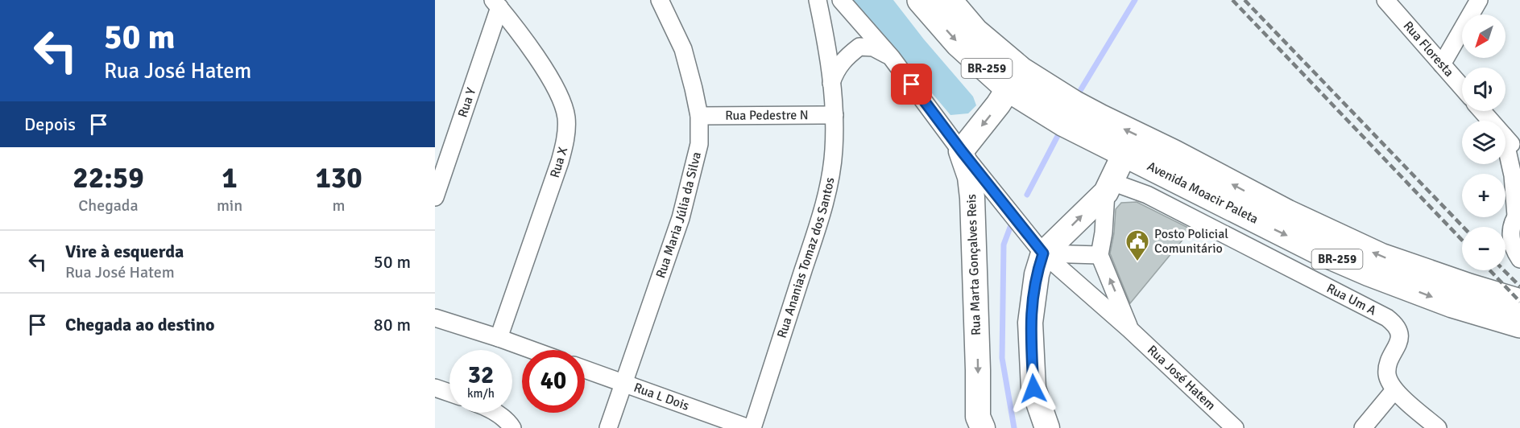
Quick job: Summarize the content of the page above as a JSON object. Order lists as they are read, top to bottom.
{
  "streets": {
    "main road": ["BR-259", "Avenida Moacir Paleta"],
    "street": [
      "Rua Floresta",
      "Rua Y",
      "Rua Pedestre N",
      "Rua X",
      "Rua Maria Júlia da Silva",
      "Rua Ananias Tomaz dos Santos",
      "Rua Marta Gonçalves Reis",
      "Rua Um A",
      "Rua José Hatem",
      "Rua L Dois"
    ]
  },
  "crossings": [
    ["Rua Y", "Rua X"],
    ["Rua Pedestre N", "Rua Maria Júlia da Silva"],
    ["Rua Pedestre N", "Rua Ananias Tomaz dos Santos"],
    ["Rua Maria Júlia da Silva", "Rua L Dois"],
    ["Rua Ananias Tomaz dos Santos", "Rua L Dois"],
    ["Rua Marta Gonçalves Reis", "Rua José Hatem"]
  ],
  "places": {
    "public building": ["Posto Policial Comunitário"]
  },
  "north": "bottom left",
  "page": {
    "turn": ["50 m", "Rua José Hatem"],
    "map_buttons": ["+", "−"],
    "then": "Depois",
    "eta": [
      "22:59",
      "Chegada",
      "1",
      "min",
      "130",
      "m"
    ],
    "list": [
      {
        "name": "Vire à esquerda",
        "note": "Rua José Hatem",
        "value": "50 m"
      },
      {
        "name": "Chegada ao destino",
        "value": "80 m"
      }
    ],
    "speed": "32 km/h",
    "limit": "40"
  }
}
